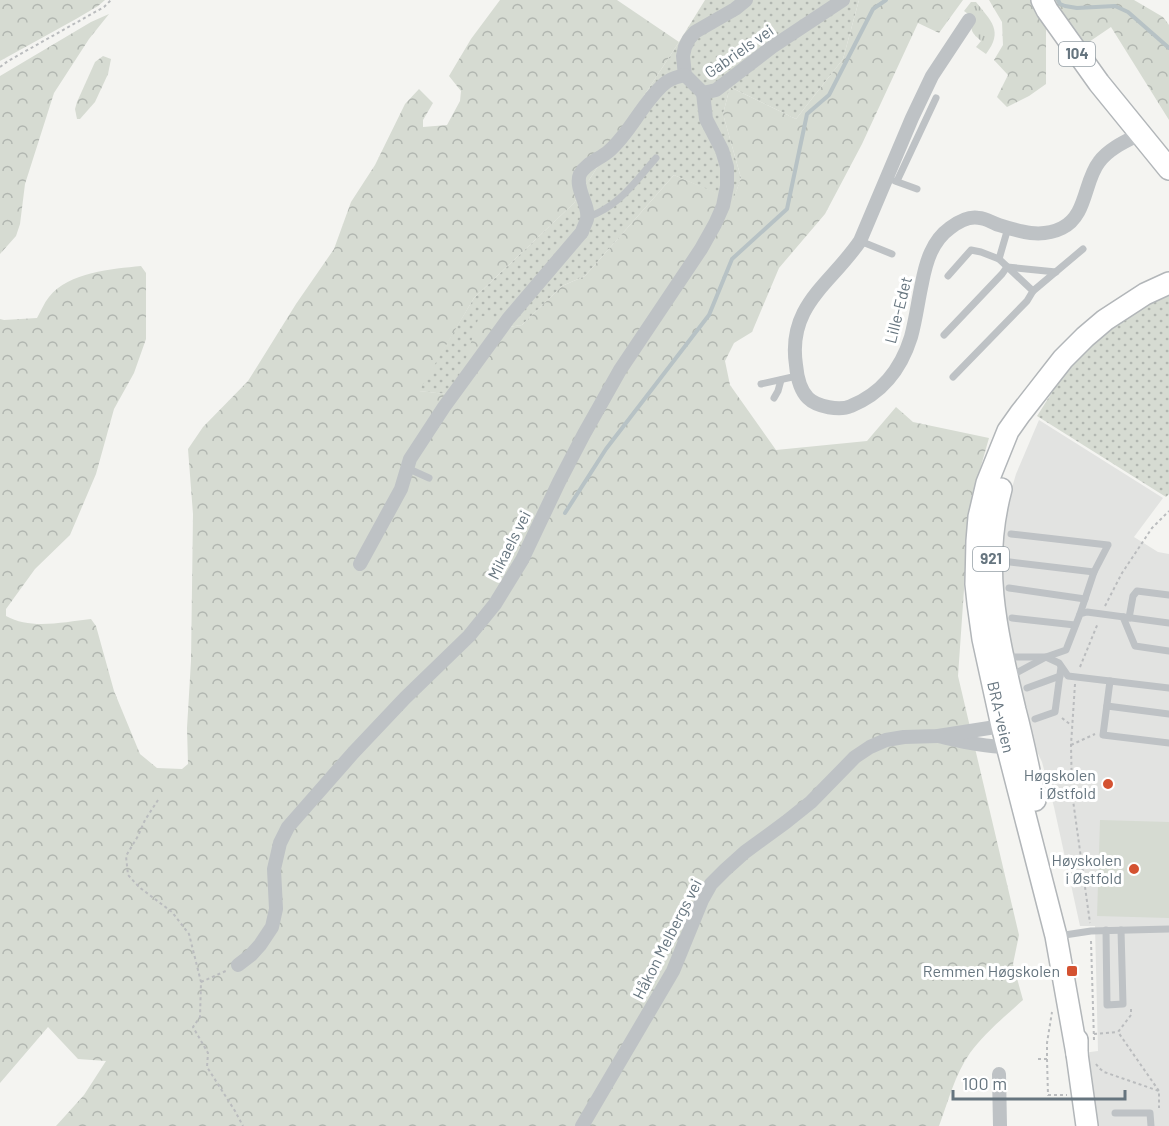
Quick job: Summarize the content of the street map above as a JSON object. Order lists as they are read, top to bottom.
{
  "streets": {
    "main road": ["104", "921", "BRA-veien"],
    "street": [
      "Gabriels vei",
      "Lille-Edet",
      "Mikaels vei",
      "Håkon Melbergs vei"
    ]
  },
  "crossings": [
    ["Gabriels vei", "Mikaels vei"],
    ["104", "Lille-Edet"]
  ],
  "places": {
    "other": ["Høgskolen i Østfold", "Høyskolen i Østfold"],
    "transit": ["Remmen Høgskolen"]
  },
  "scale_bar": "100 m"
}
